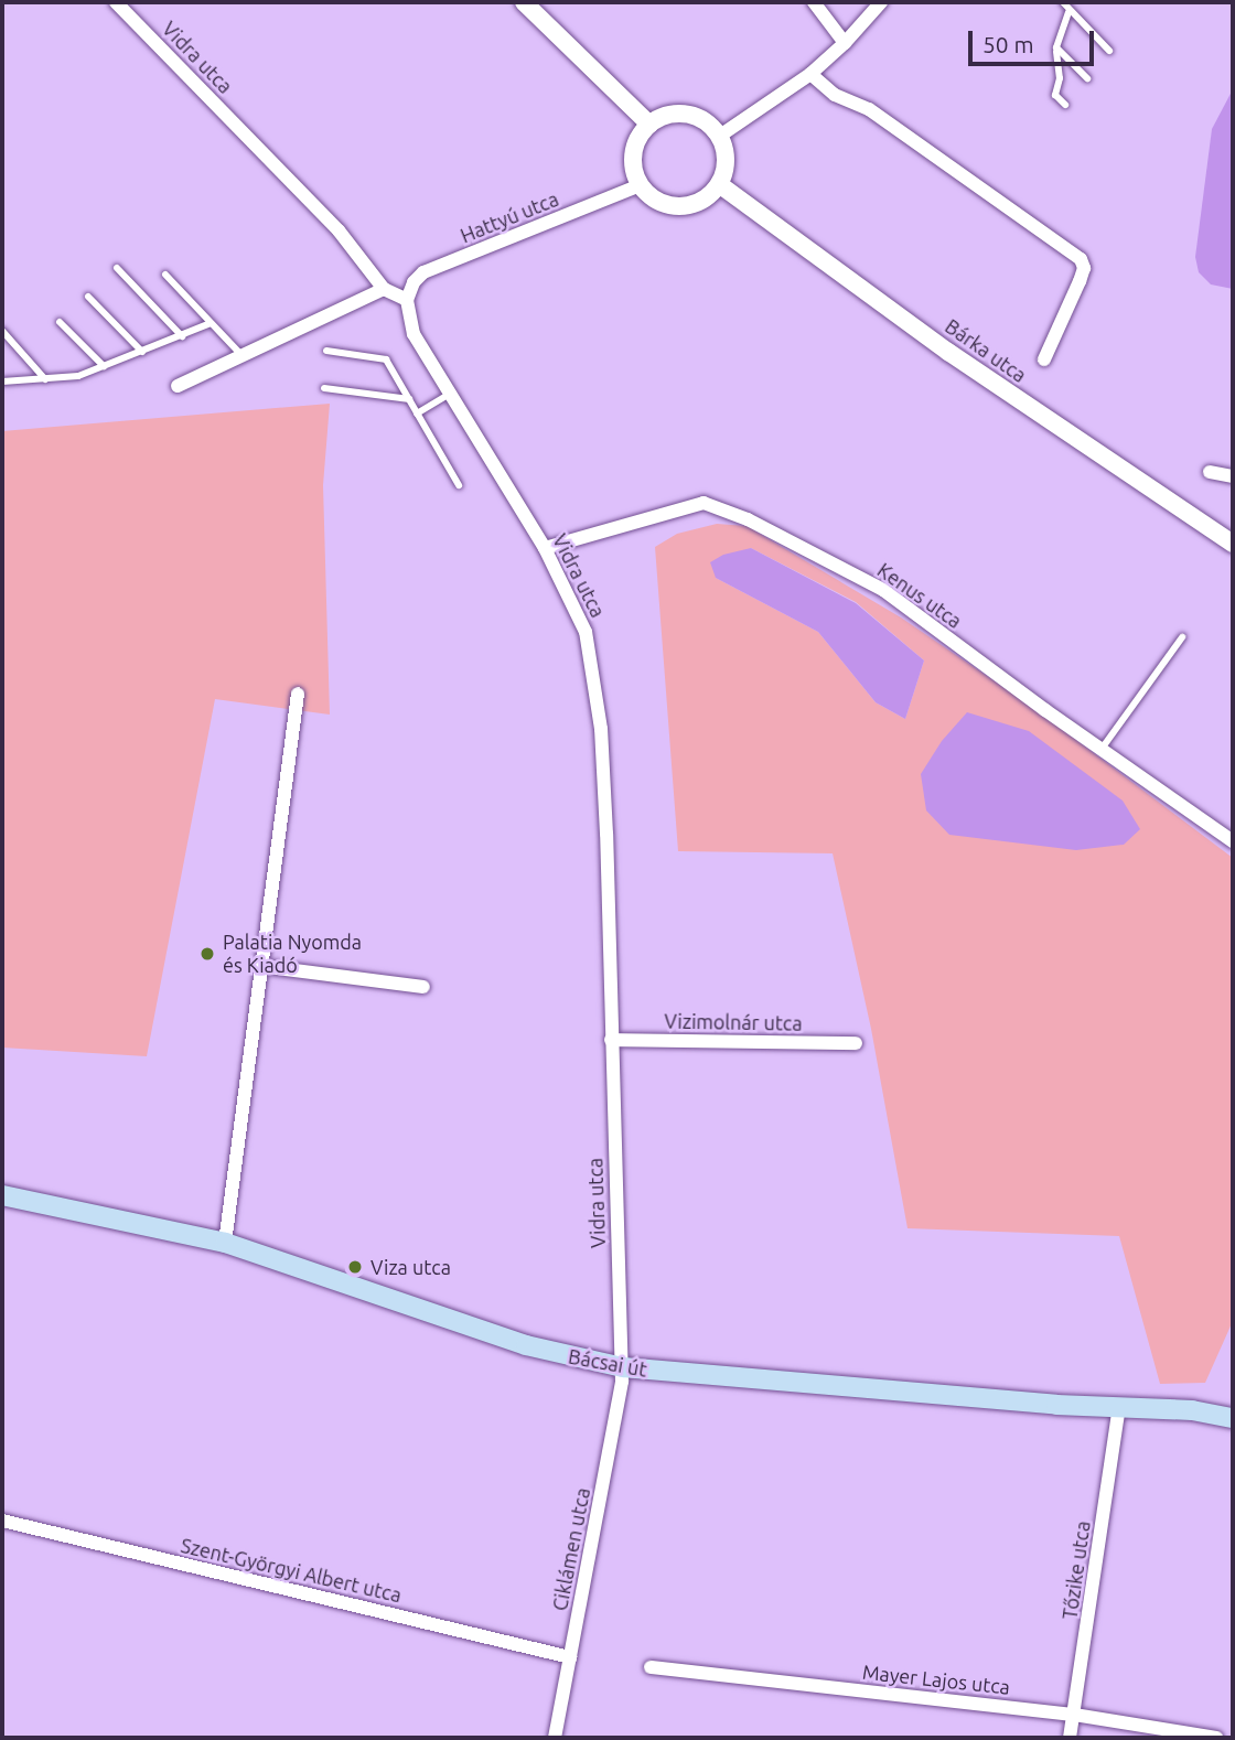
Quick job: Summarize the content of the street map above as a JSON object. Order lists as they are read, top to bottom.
{
  "streets": {
    "main road": ["Bácsai út"],
    "street": [
      "Vidra utca",
      "Hattyú utca",
      "Bárka utca",
      "Kenus utca",
      "Vizimolnár utca",
      "Ciklámen utca",
      "Szent-Györgyi Albert utca",
      "Tőzike utca",
      "Mayer Lajos utca"
    ]
  },
  "crossings": [
    ["Vidra utca", "Hattyú utca"],
    ["Vidra utca", "Kenus utca"],
    ["Vidra utca", "Vizimolnár utca"],
    ["Vidra utca", "Bácsai út"],
    ["Vidra utca", "Ciklámen utca"],
    ["Hattyú utca", "Bárka utca"],
    ["Bácsai út", "Ciklámen utca"],
    ["Bácsai út", "Tőzike utca"],
    ["Ciklámen utca", "Szent-Györgyi Albert utca"],
    ["Tőzike utca", "Mayer Lajos utca"]
  ],
  "places": ["Palatia Nyomda és Kiadó", "Viza utca"],
  "scale_bar": "50 m"
}
